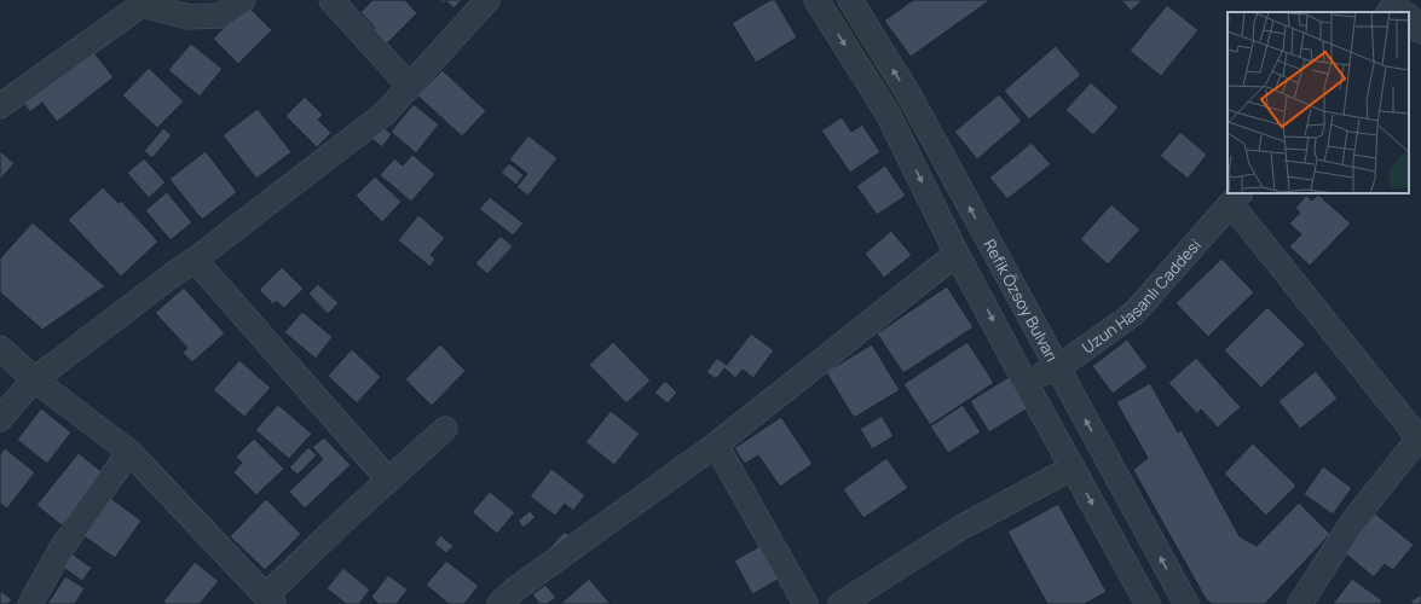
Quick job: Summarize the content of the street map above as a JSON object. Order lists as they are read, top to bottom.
{
  "streets": {
    "street": ["Uzun Hasanlı Caddesi", "Refik Özsoy Bulvarı"]
  },
  "crossings": [
    ["Uzun Hasanlı Caddesi", "Refik Özsoy Bulvarı"]
  ]
}
